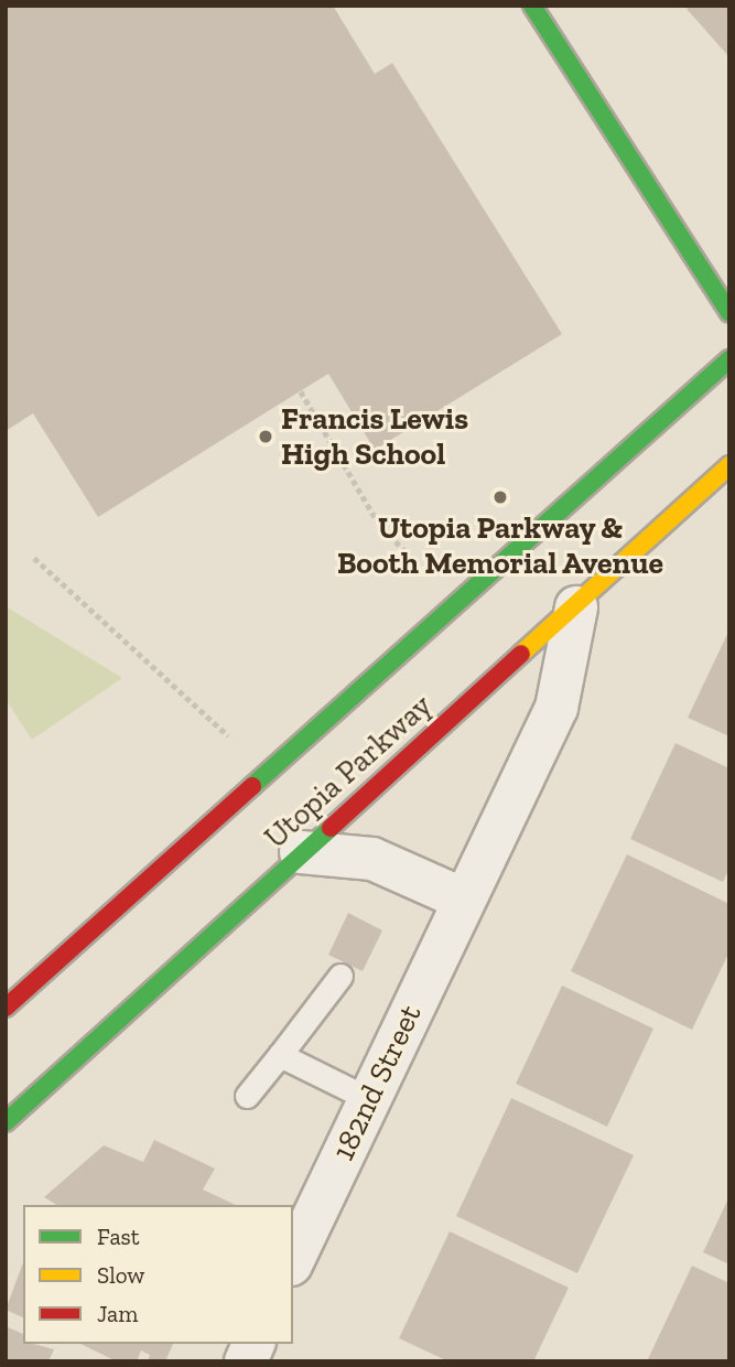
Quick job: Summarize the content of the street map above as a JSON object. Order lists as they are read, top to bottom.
{
  "streets": {
    "main road": ["Utopia Parkway"],
    "street": ["182nd Street"]
  },
  "crossings": [
    ["Utopia Parkway", "182nd Street"]
  ],
  "places": ["Francis Lewis High School", "Utopia Parkway & Booth Memorial Avenue"],
  "legend": ["Fast", "Slow", "Jam"]
}
